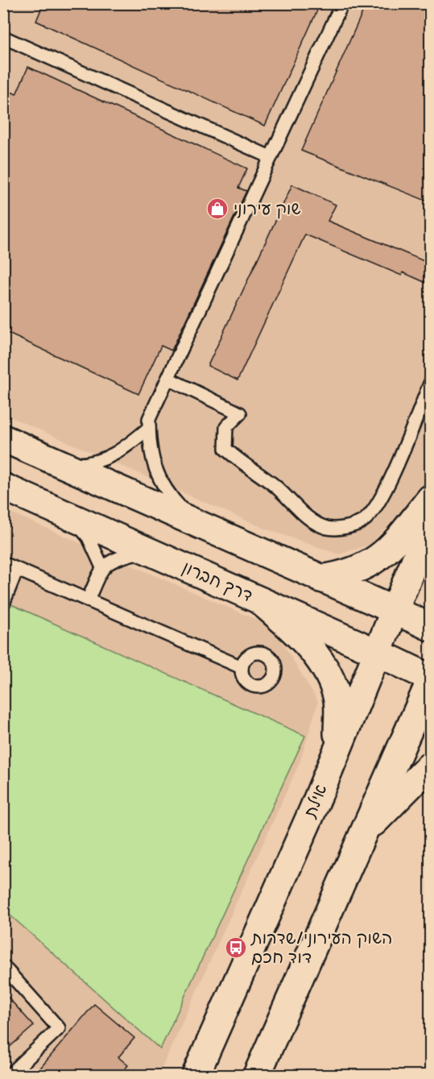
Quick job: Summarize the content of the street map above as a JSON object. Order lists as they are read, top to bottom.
{
  "streets": {
    "main road": ["דרך חברון", "אילת"]
  },
  "crossings": [
    ["דרך חברון", "אילת"]
  ],
  "places": {
    "shop": ["שוק עירוני"],
    "bus stop": ["השוק העירוני/שדרות דוד חכם"]
  }
}
